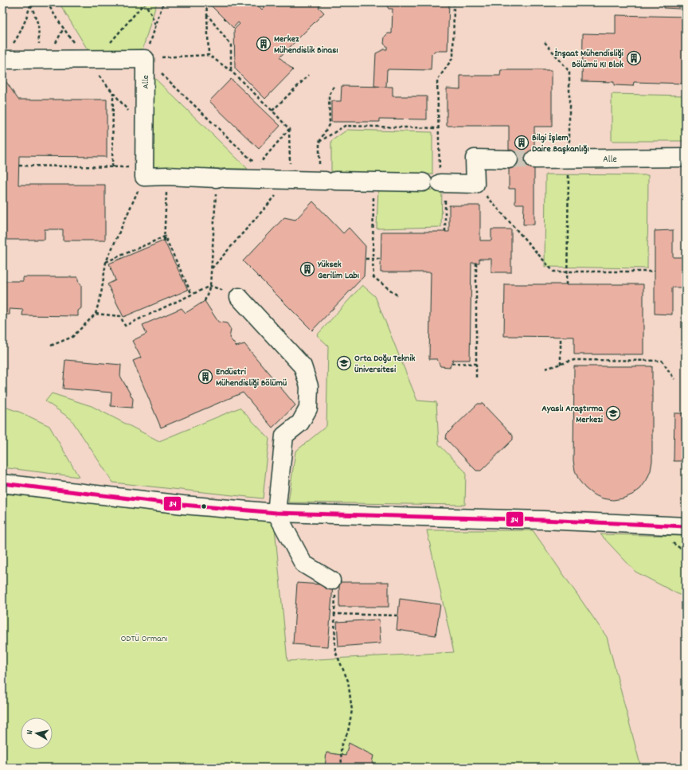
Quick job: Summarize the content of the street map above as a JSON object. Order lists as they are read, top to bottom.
{
  "streets": {
    "street": ["Alle"]
  },
  "parks": ["ODTÜ Ormanı"],
  "places": {
    "building": [
      "Merkez Mühendislik Binası",
      "İnşaat Mühendisliği Bölümü K1 Blok",
      "Bilgi İşlem Daire Başkanlığı",
      "Yüksek Gerilim Labı",
      "Endüstri Mühendisliği Bölümü"
    ],
    "school or university": ["Orta Doğu Teknik Üniversitesi", "Ayaslı Araştırma Merkezi"]
  },
  "lines": ["transit line 34"],
  "north": "left"
}
